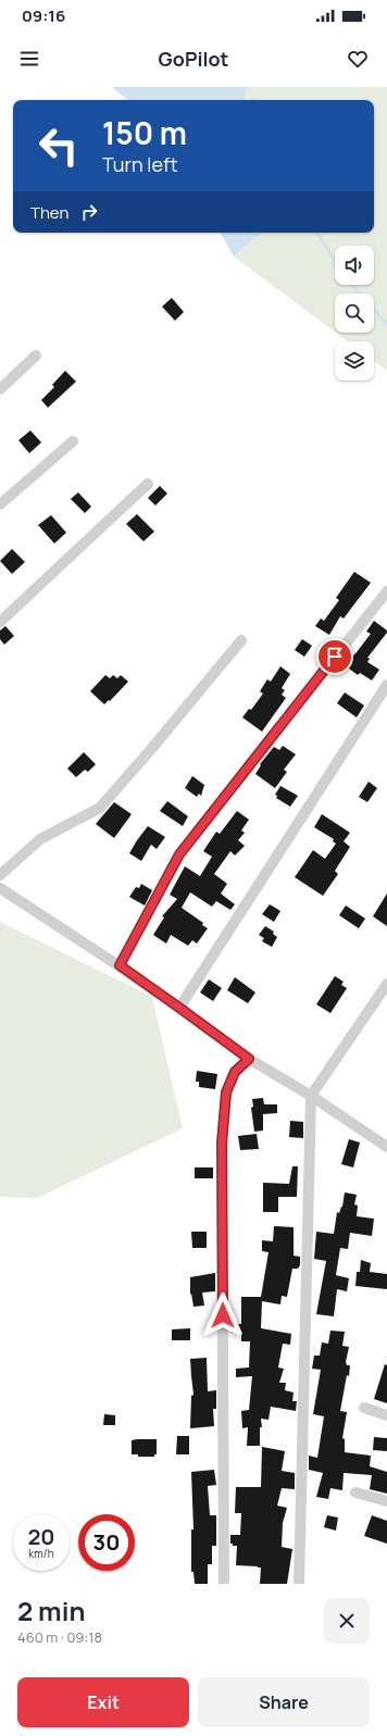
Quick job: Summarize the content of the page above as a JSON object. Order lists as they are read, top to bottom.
{
  "page": {
    "status": "09:16",
    "header": "GoPilot",
    "turn": ["150 m", "Turn left"],
    "then": "Then",
    "speed": "20 km/h",
    "limit": "30",
    "heading": ["2 min", "460 m · 09:18"],
    "buttons": ["Exit", "Share"]
  }
}
